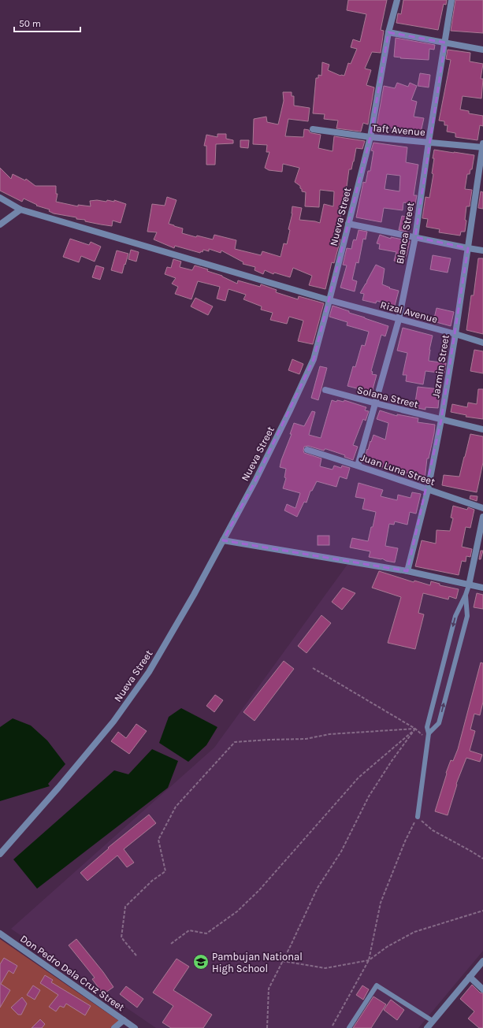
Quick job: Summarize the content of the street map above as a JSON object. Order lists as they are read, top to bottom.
{
  "streets": {
    "street": [
      "Taft Avenue",
      "Nueva Street",
      "Blanca Street",
      "Rizal Avenue",
      "Jazmin Street",
      "Solana Street",
      "Juan Luna Street",
      "Don Pedro Dela Cruz Street"
    ]
  },
  "crossings": [
    ["Taft Avenue", "Nueva Street"],
    ["Taft Avenue", "Blanca Street"],
    ["Taft Avenue", "Jazmin Street"],
    ["Nueva Street", "Rizal Avenue"],
    ["Blanca Street", "Rizal Avenue"],
    ["Blanca Street", "Solana Street"],
    ["Blanca Street", "Juan Luna Street"],
    ["Rizal Avenue", "Jazmin Street"],
    ["Jazmin Street", "Solana Street"],
    ["Jazmin Street", "Juan Luna Street"]
  ],
  "places": {
    "school or university": ["Pambujan National High School"]
  },
  "scale_bar": "50 m"
}
